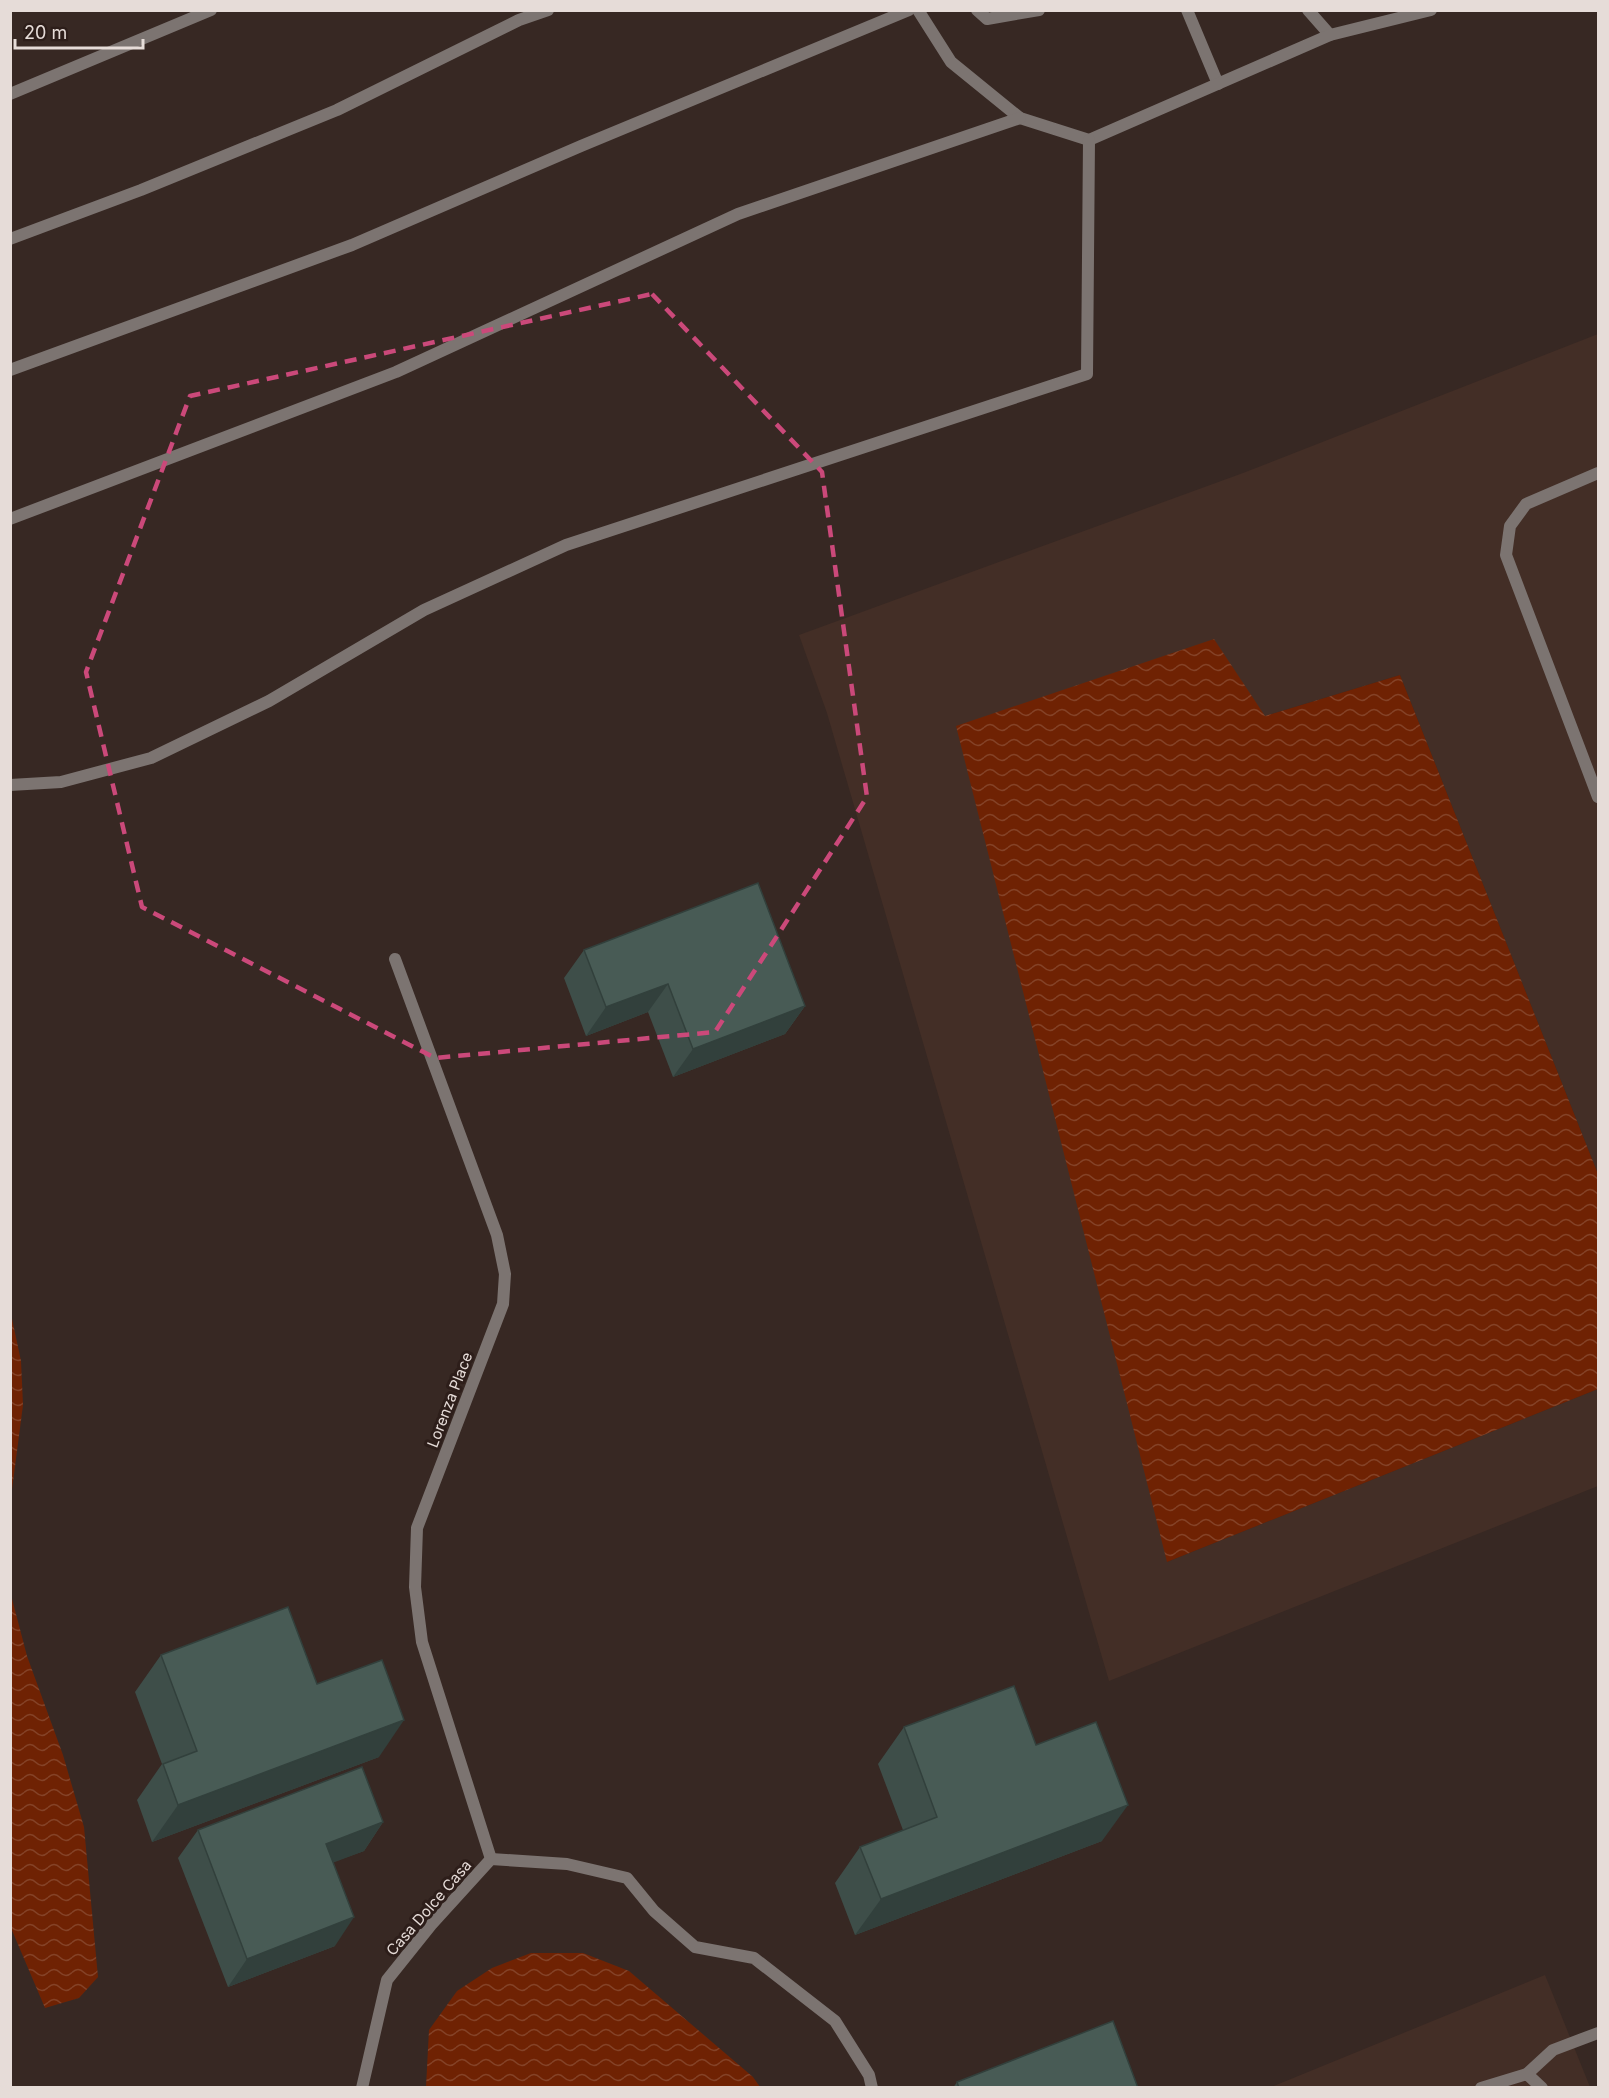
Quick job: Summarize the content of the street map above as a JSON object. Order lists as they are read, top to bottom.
{
  "streets": {
    "street": ["Lorenza Place", "Casa Dolce Casa"]
  },
  "crossings": [
    ["Lorenza Place", "Casa Dolce Casa"]
  ],
  "scale_bar": "20 m"
}
